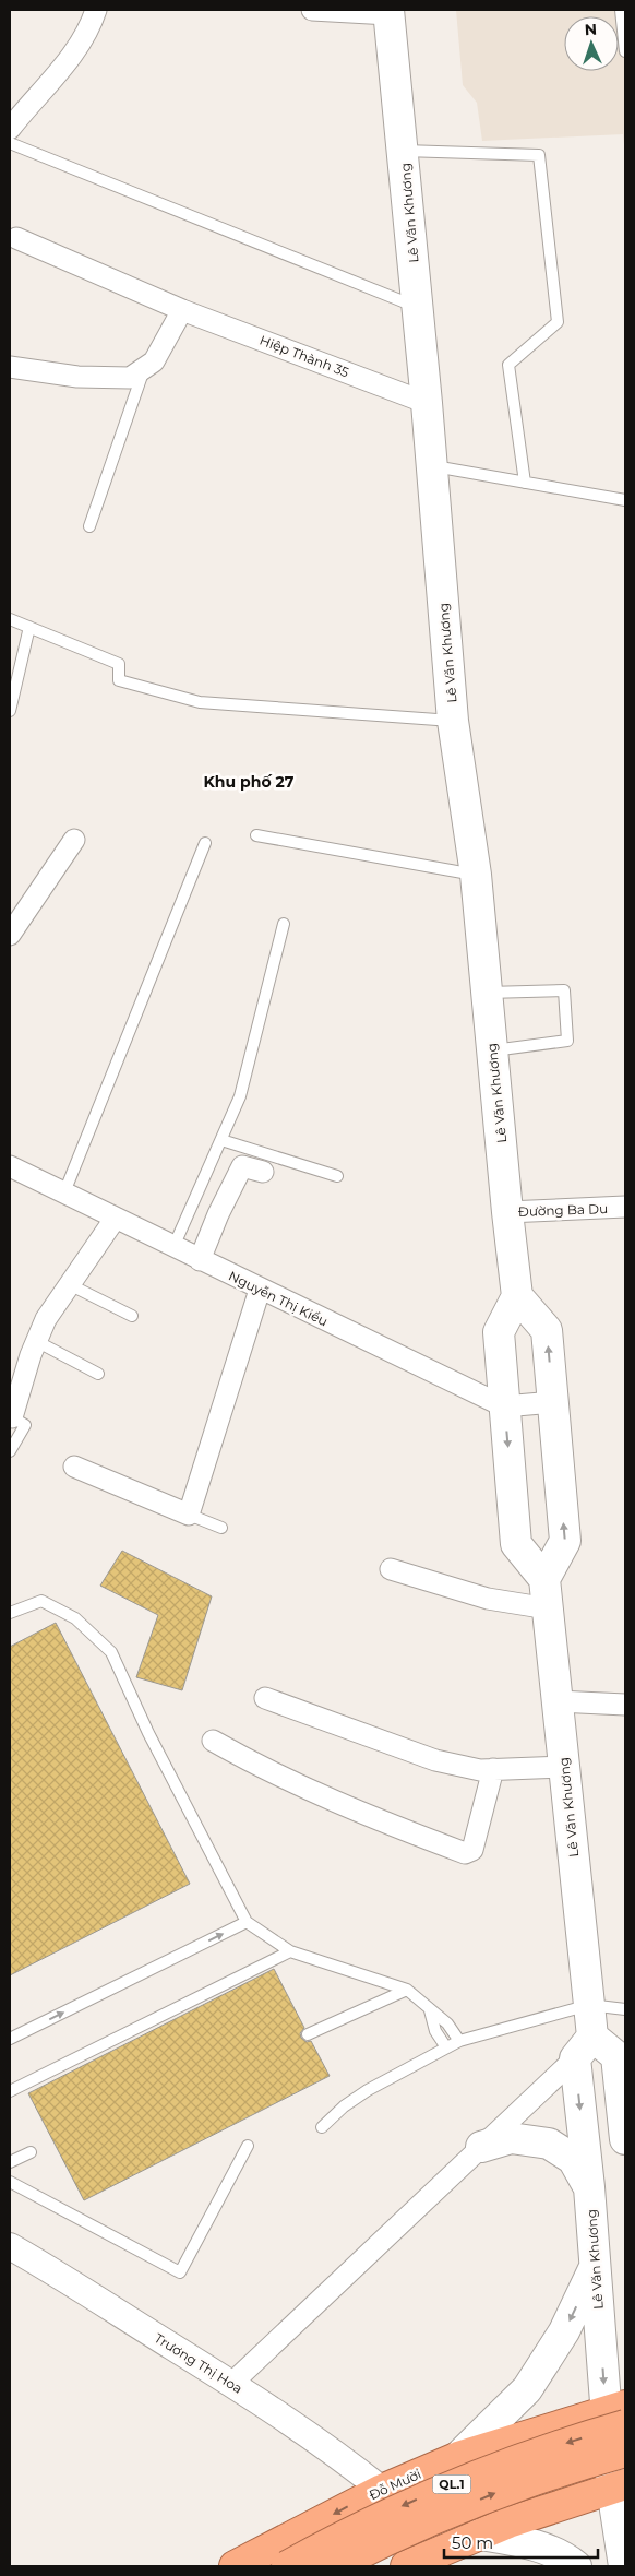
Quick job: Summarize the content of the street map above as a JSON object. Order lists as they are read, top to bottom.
{
  "streets": {
    "highway": ["Đỗ Mười", "QL.1"],
    "main road": ["Lê Văn Khương"],
    "street": [
      "Hiệp Thành 35",
      "Đường Ba Du",
      "Nguyễn Thị Kiểu",
      "Trương Thị Hoa"
    ]
  },
  "crossings": [
    ["Lê Văn Khương", "Hiệp Thành 35"],
    ["Lê Văn Khương", "Đường Ba Du"],
    ["Lê Văn Khương", "Đỗ Mười"],
    ["Lê Văn Khương", "QL.1"],
    ["Trương Thị Hoa", "Đỗ Mười"],
    ["Đỗ Mười", "QL.1"]
  ],
  "districts": ["Khu phố 27"],
  "scale_bar": "50 m",
  "north": "top"
}
